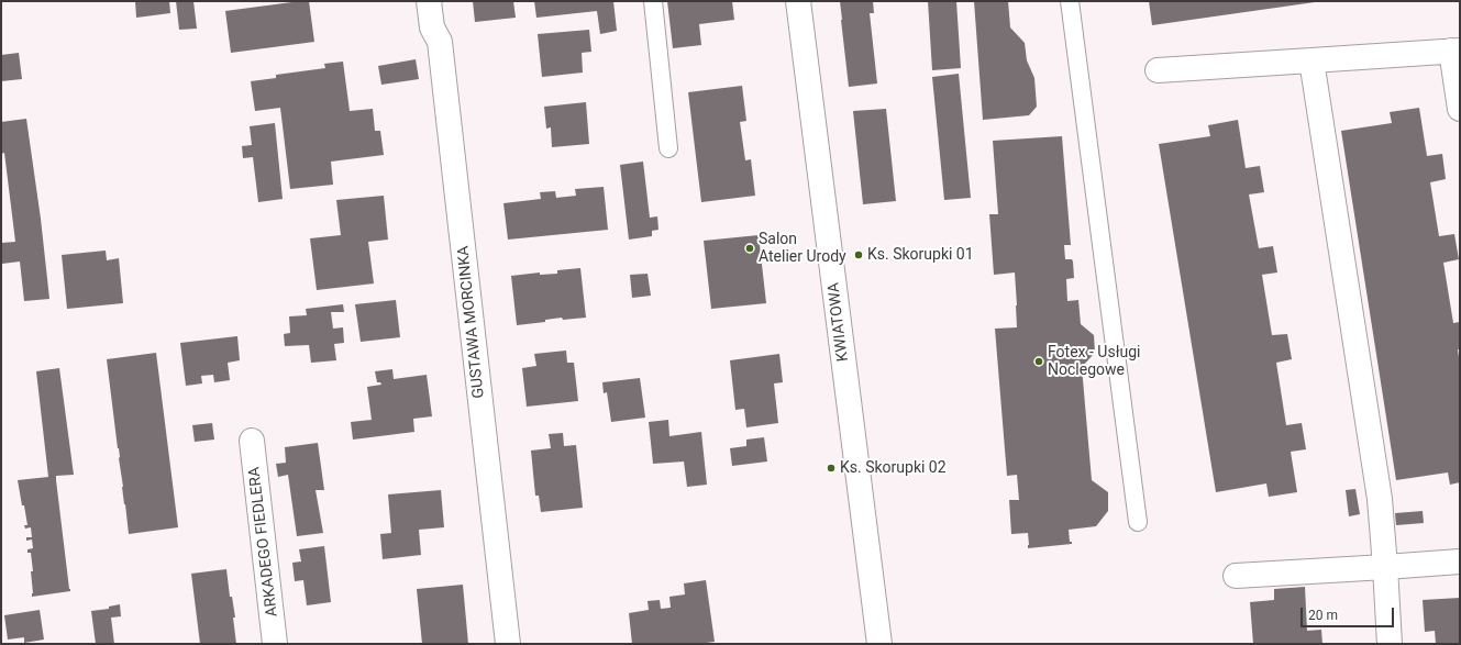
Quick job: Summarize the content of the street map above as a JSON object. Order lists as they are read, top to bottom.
{
  "streets": {
    "street": ["GUSTAWA MORCINKA", "KWIATOWA", "ARKADEGO FIEDLERA"]
  },
  "places": [
    "Salon Atelier Urody",
    "Ks. Skorupki 01",
    "Fotex - Usługi Noclegowe",
    "Ks. Skorupki 02"
  ],
  "scale_bar": "20 m"
}
